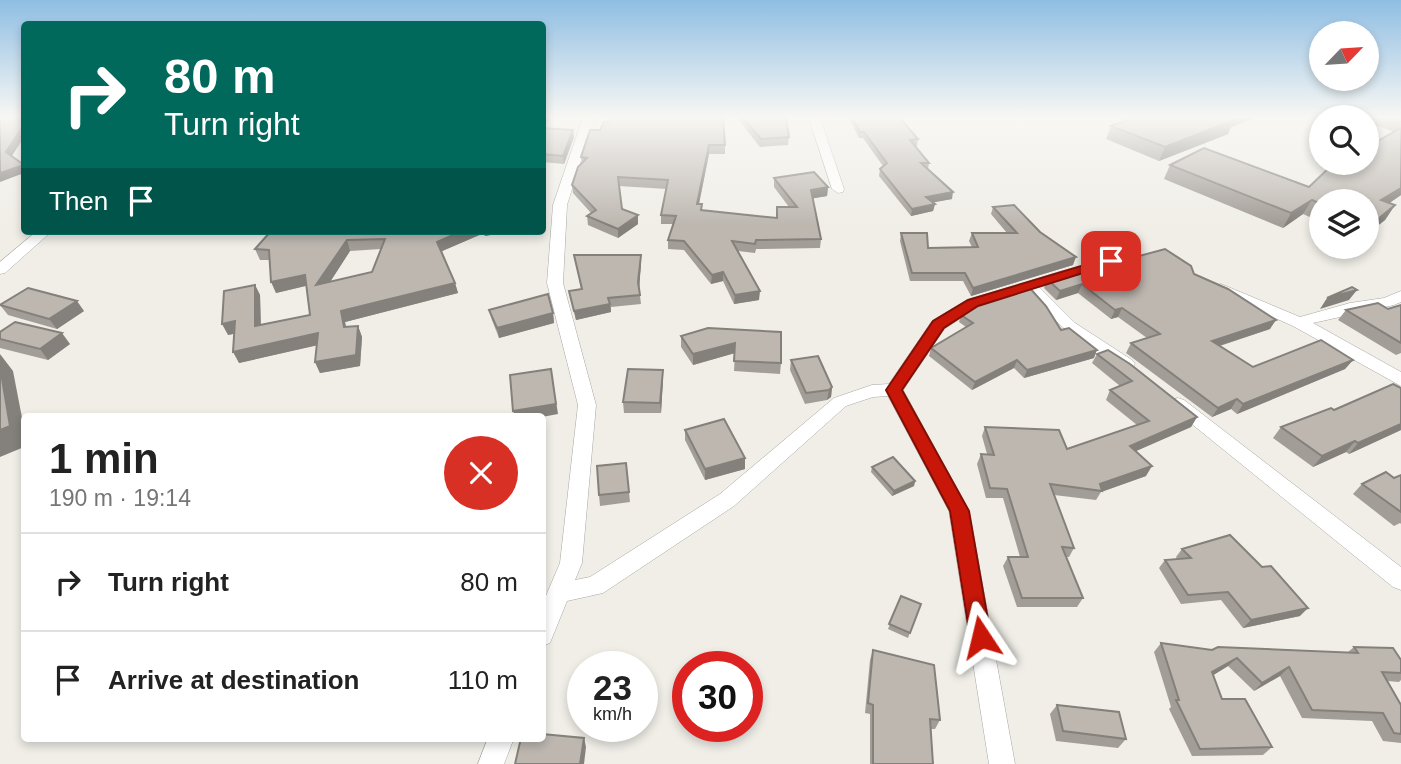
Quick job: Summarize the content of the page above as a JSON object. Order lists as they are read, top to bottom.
{
  "north": "top right",
  "page": {
    "turn": ["80 m", "Turn right"],
    "then": "Then",
    "heading": ["1 min", "190 m · 19:14"],
    "list": [
      {
        "name": "Turn right",
        "value": "80 m"
      },
      {
        "name": "Arrive at destination",
        "value": "110 m"
      }
    ],
    "speed": "23 km/h",
    "limit": "30"
  }
}
